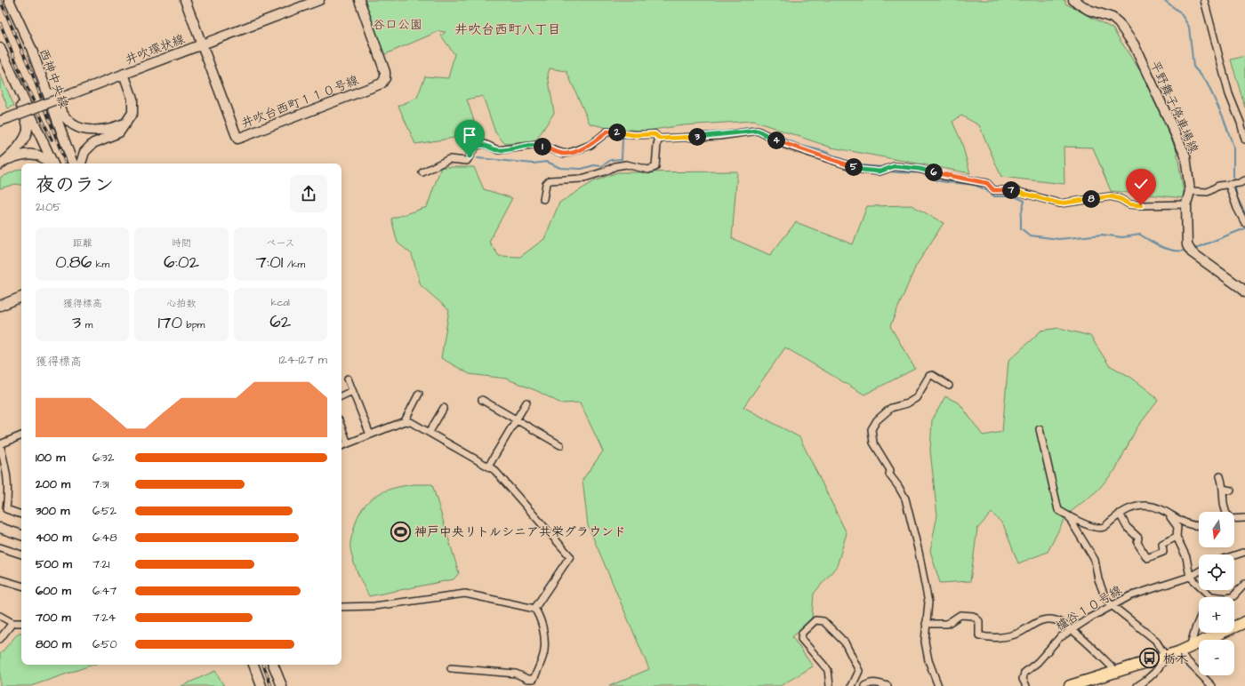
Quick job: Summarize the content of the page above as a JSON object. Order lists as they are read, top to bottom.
{
  "streets": {
    "street": [
      "井吹環状線",
      "西神中央線",
      "井吹台西町１１０号線",
      "平野舞子停車場線",
      "櫨谷１０号線"
    ]
  },
  "crossings": [
    ["井吹環状線", "井吹台西町１１０号線"]
  ],
  "districts": ["井吹台西町八丁目"],
  "parks": ["谷口公園"],
  "places": {
    "sports": ["神戸中央リトルシニア共栄グラウンド"],
    "bus stop": ["栃木"]
  },
  "north": "bottom",
  "page": {
    "pins": [
      "2",
      "3",
      "4",
      "1",
      "5",
      "6",
      "7",
      "8"
    ],
    "heading": ["夜のラン", "21:05"],
    "stats": [
      ["距離", "0.86 km"],
      ["時間", "6:02"],
      ["ペース", "7:01 /km"],
      ["獲得標高", "3 m"],
      ["心拍数", "170 bpm"],
      ["kcal", "62"]
    ],
    "chart": ["獲得標高", "124–127 m"],
    "list": [
      {
        "name": "100 m",
        "note": "6:32"
      },
      {
        "name": "200 m",
        "note": "7:31"
      },
      {
        "name": "300 m",
        "note": "6:52"
      },
      {
        "name": "400 m",
        "note": "6:48"
      },
      {
        "name": "500 m",
        "note": "7:21"
      },
      {
        "name": "600 m",
        "note": "6:47"
      },
      {
        "name": "700 m",
        "note": "7:24"
      },
      {
        "name": "800 m",
        "note": "6:50"
      }
    ],
    "map_buttons": ["+", "−"]
  }
}
